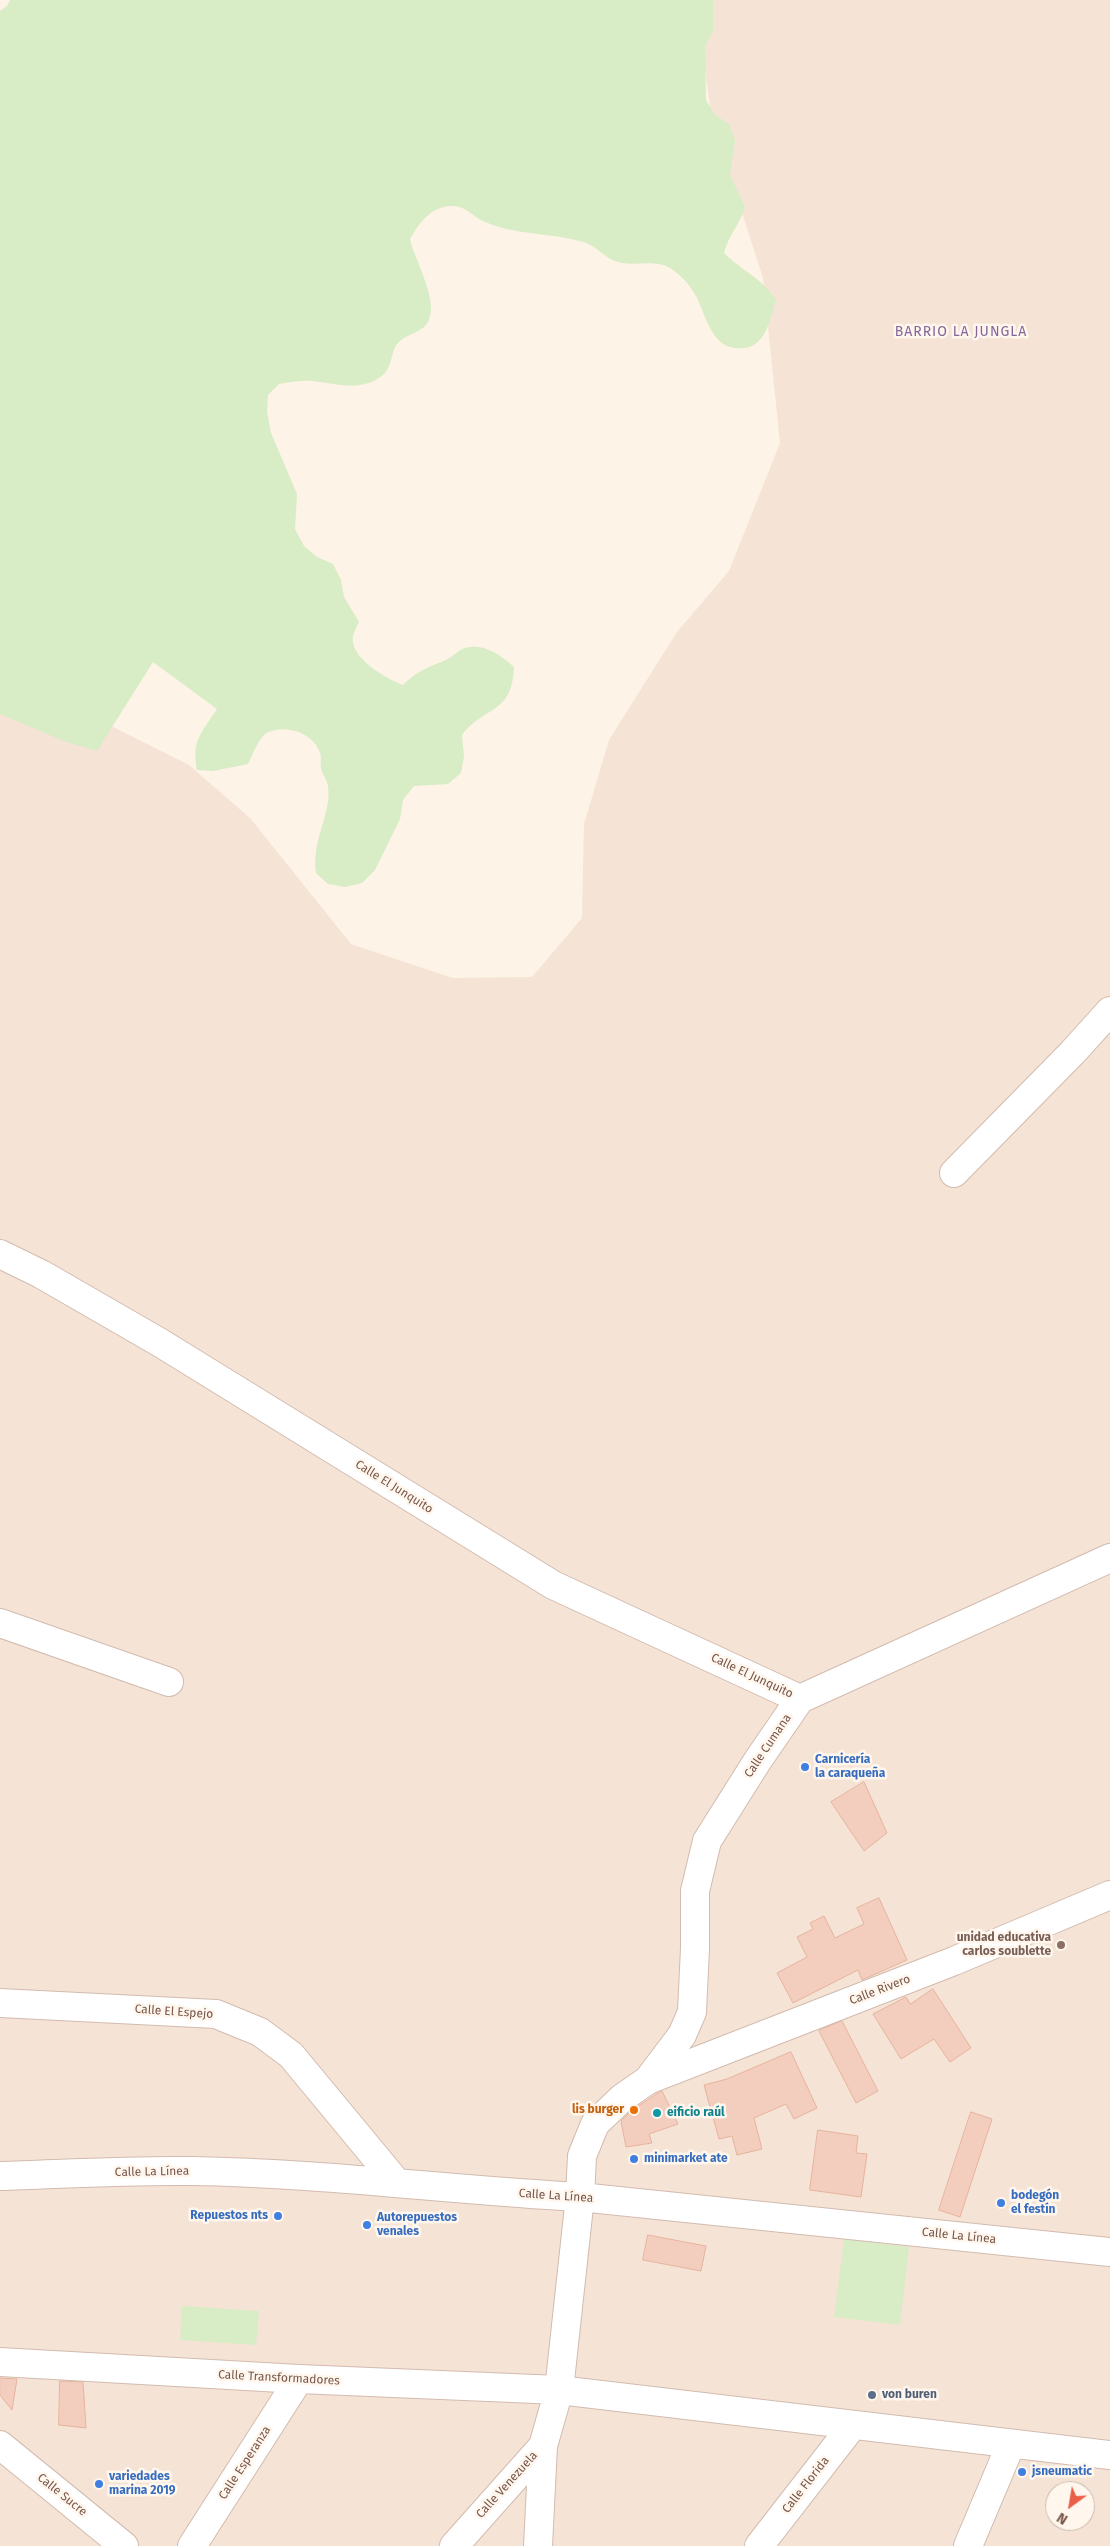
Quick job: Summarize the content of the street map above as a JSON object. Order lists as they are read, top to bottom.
{
  "streets": {
    "street": [
      "Calle El Junquito",
      "Calle Cumana",
      "Calle Rivero",
      "Calle El Espejo",
      "Calle La Línea",
      "Calle Transformadores",
      "Calle Esperanza",
      "Calle Venezuela",
      "Calle Florida",
      "Calle Sucre"
    ]
  },
  "crossings": [
    ["Calle El Junquito", "Calle Cumana"],
    ["Calle Cumana", "Calle Rivero"],
    ["Calle Cumana", "Calle Venezuela"],
    ["Calle Rivero", "Calle Venezuela"],
    ["Calle El Espejo", "Calle La Línea"],
    ["Calle La Línea", "Calle Venezuela"],
    ["Calle Transformadores", "Calle Esperanza"],
    ["Calle Transformadores", "Calle Venezuela"]
  ],
  "districts": ["BARRIO LA JUNGLA"],
  "places": [
    "Carnicería la caraqueña",
    "unidad educativa carlos soublette",
    "lis burger",
    "eificio raúl",
    "minimarket ate",
    "bodegón el festín",
    "Repuestos nts",
    "Autorepuestos venales",
    "von buren",
    "jsneumatic",
    "variedades marina 2019"
  ],
  "north": "bottom left"
}
